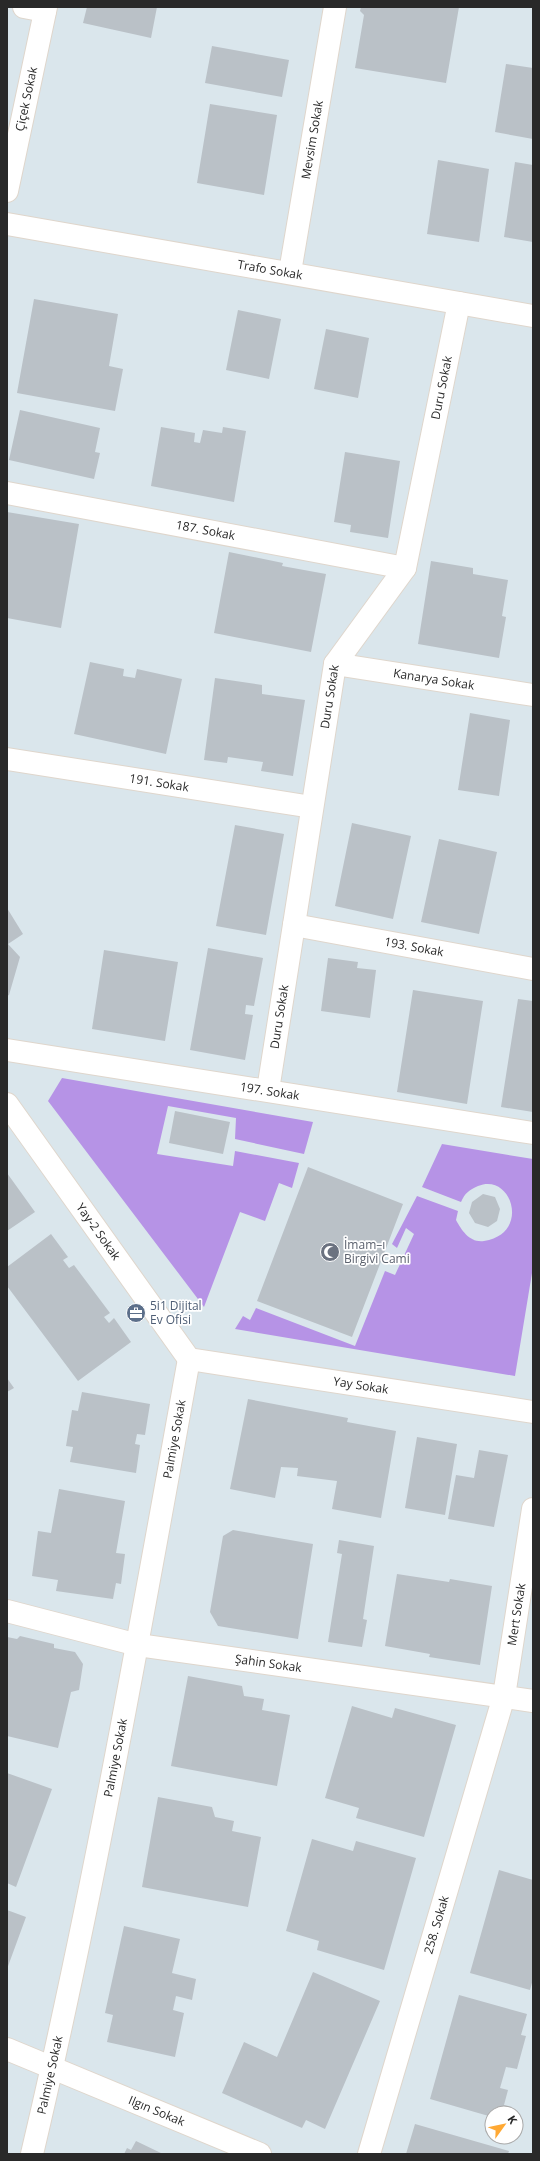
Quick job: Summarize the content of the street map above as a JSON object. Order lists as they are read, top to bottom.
{
  "streets": {
    "street": [
      "Çiçek Sokak",
      "Mevsim Sokak",
      "Trafo Sokak",
      "Duru Sokak",
      "187. Sokak",
      "Kanarya Sokak",
      "191. Sokak",
      "193. Sokak",
      "197. Sokak",
      "Yay-2 Sokak",
      "Yay Sokak",
      "Palmiye Sokak",
      "Mert Sokak",
      "Şahin Sokak",
      "258. Sokak",
      "Ilgın Sokak"
    ]
  },
  "crossings": [
    ["Mevsim Sokak", "Trafo Sokak"],
    ["Trafo Sokak", "Duru Sokak"],
    ["Duru Sokak", "187. Sokak"],
    ["Duru Sokak", "Kanarya Sokak"],
    ["Duru Sokak", "191. Sokak"],
    ["Duru Sokak", "193. Sokak"],
    ["Duru Sokak", "197. Sokak"],
    ["Yay-2 Sokak", "Yay Sokak"],
    ["Yay-2 Sokak", "Palmiye Sokak"],
    ["Yay Sokak", "Palmiye Sokak"],
    ["Palmiye Sokak", "Şahin Sokak"],
    ["Palmiye Sokak", "Ilgın Sokak"],
    ["Mert Sokak", "Şahin Sokak"],
    ["Mert Sokak", "258. Sokak"],
    ["Şahin Sokak", "258. Sokak"]
  ],
  "places": {
    "mosque": ["İmam–ı Birgivi Cami"],
    "office": ["5i1 Dijital Ev Ofisi"]
  },
  "north": "top right"
}
